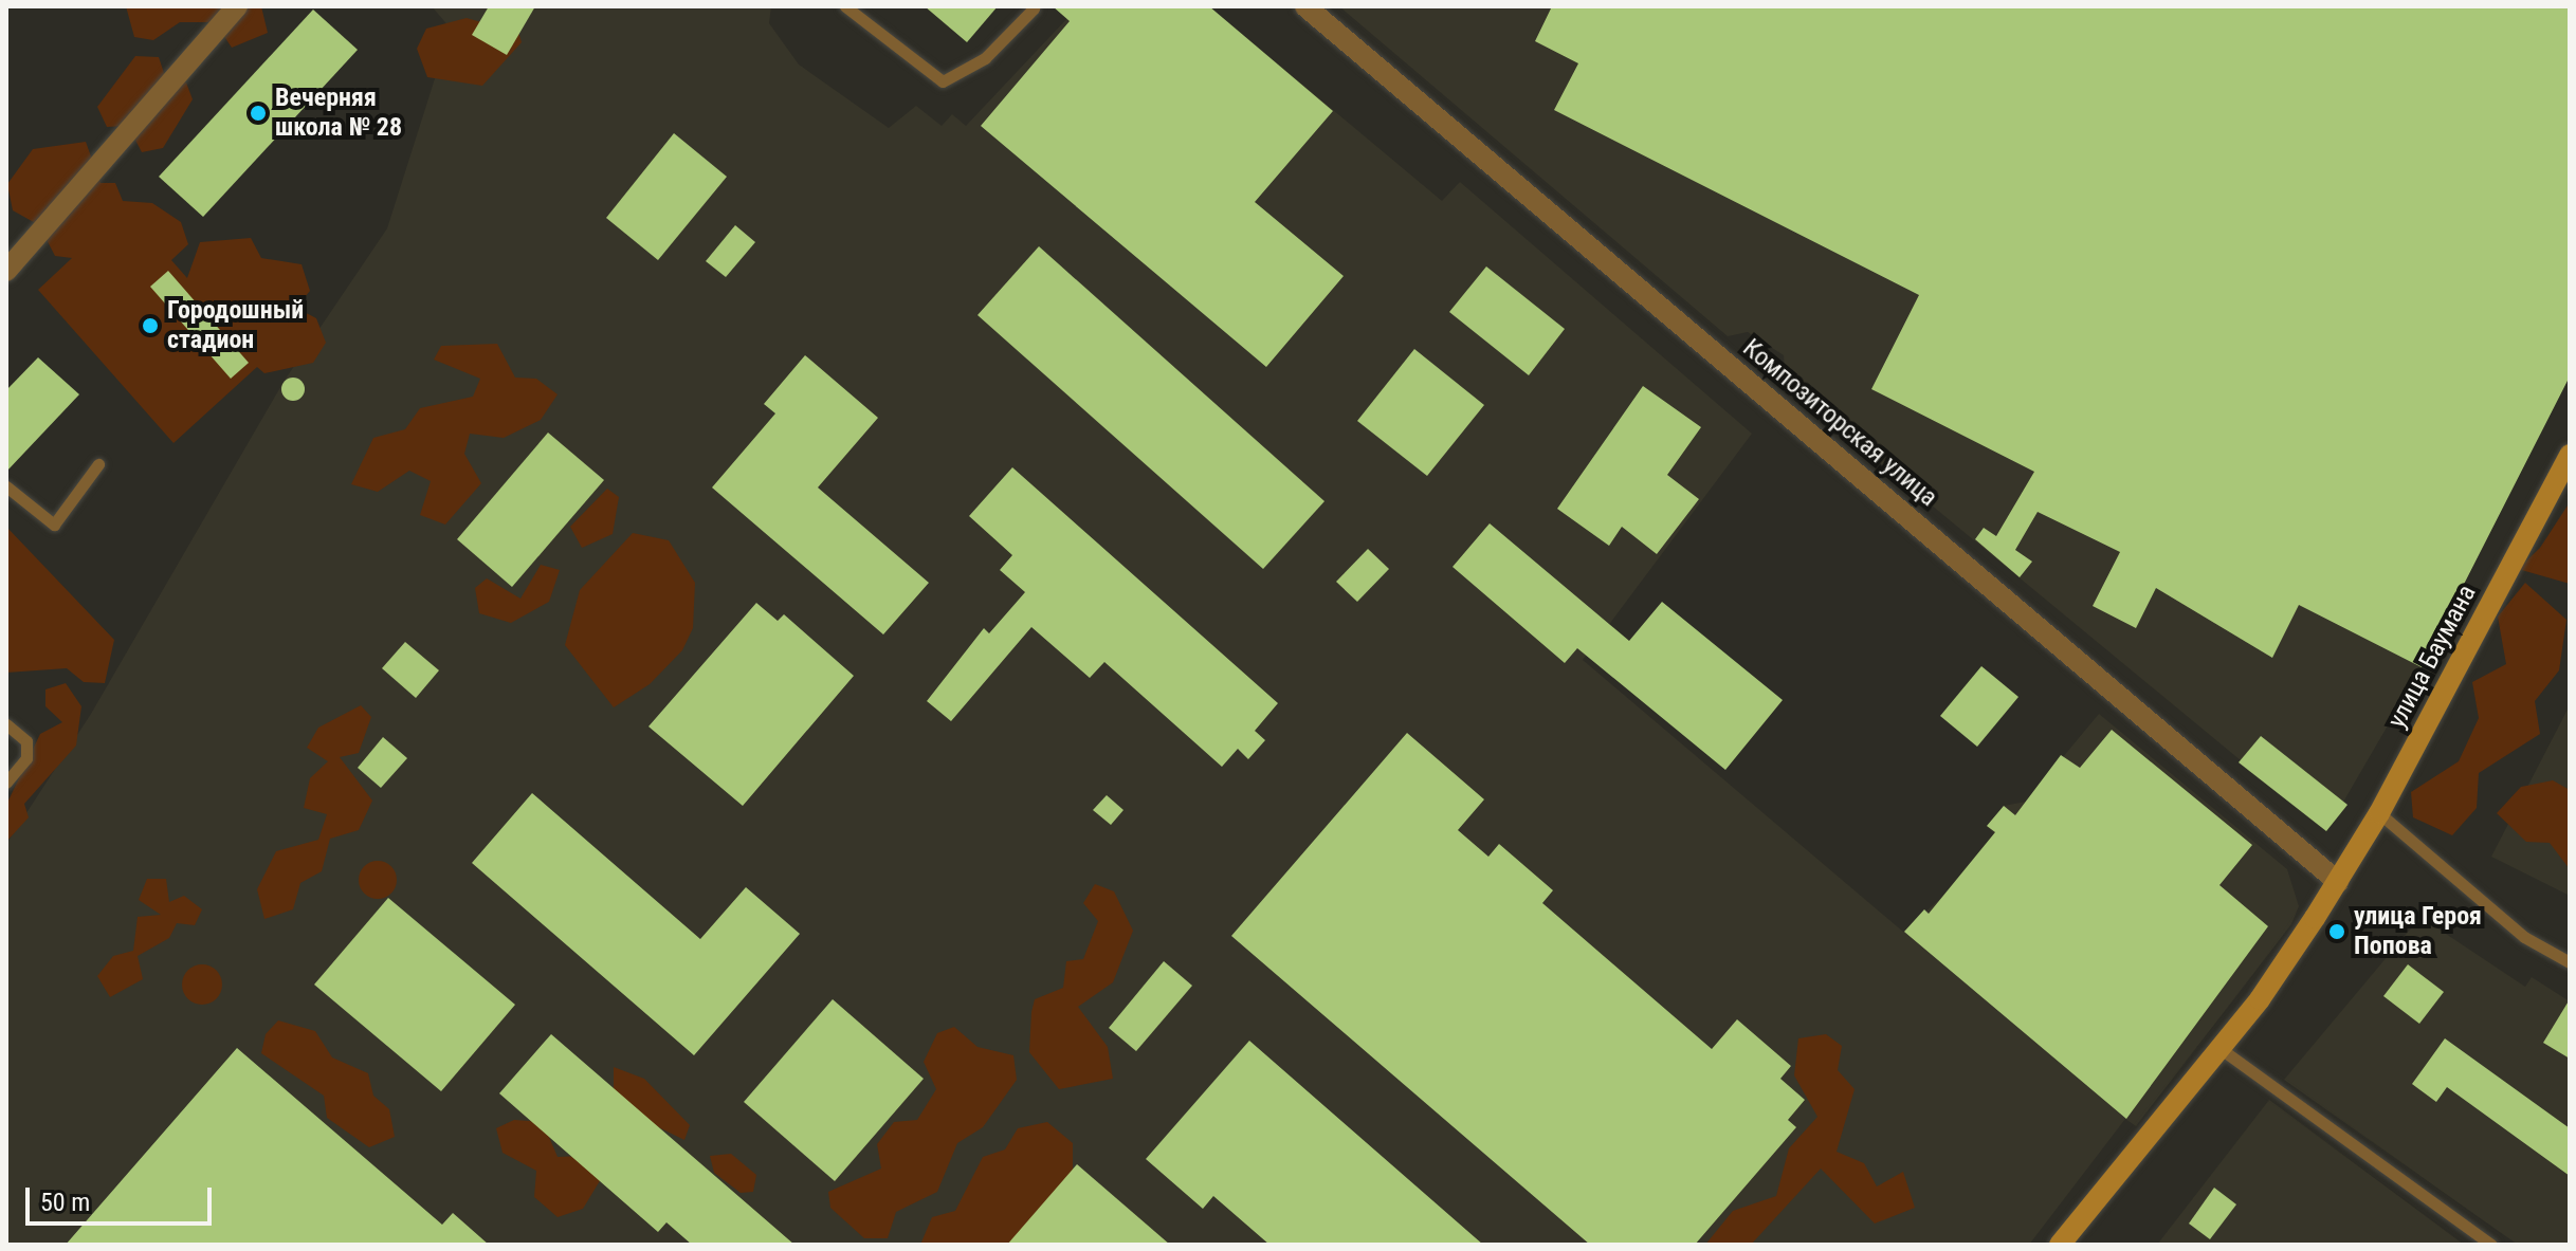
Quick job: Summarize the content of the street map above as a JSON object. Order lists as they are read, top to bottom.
{
  "streets": {
    "street": ["Композиторская улица", "улица Баумана"]
  },
  "crossings": [
    ["Композиторская улица", "улица Баумана"]
  ],
  "places": ["Вечерняя школа № 28", "Городошный стадион", "улица Героя Попова"],
  "scale_bar": "50 m"
}
